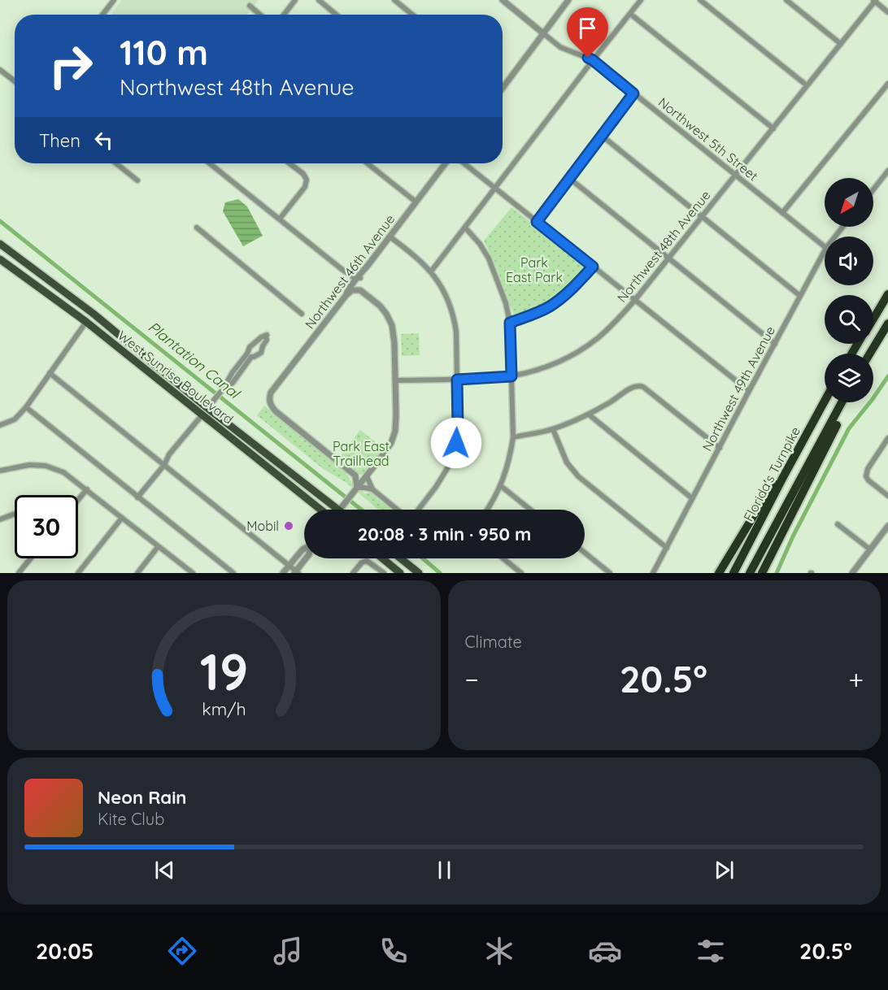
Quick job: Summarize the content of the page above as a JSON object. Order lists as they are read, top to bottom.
{
  "streets": {
    "highway": ["Florida's Turnpike"],
    "main road": ["West Sunrise Boulevard"],
    "street": [
      "Northwest 5th Street",
      "Northwest 48th Avenue",
      "Northwest 46th Avenue",
      "Northwest 49th Avenue"
    ]
  },
  "crossings": [
    ["Northwest 5th Street", "Northwest 48th Avenue"]
  ],
  "water": ["Plantation Canal"],
  "parks": ["Park East Park", "Park East Trailhead"],
  "places": ["Mobil"],
  "north": "bottom left",
  "page": {
    "turn": ["110 m", "Northwest 48th Avenue"],
    "then": "Then",
    "limit": "30",
    "trip": "20:08 · 3 min · 950 m",
    "tile": "Climate",
    "heat": ["−", "20.5°", "+"],
    "song": ["Neon Rain", "Kite Club"],
    "tabs": ["20:05", "20.5°"],
    "gauge": ["19", "km/h"]
  }
}
